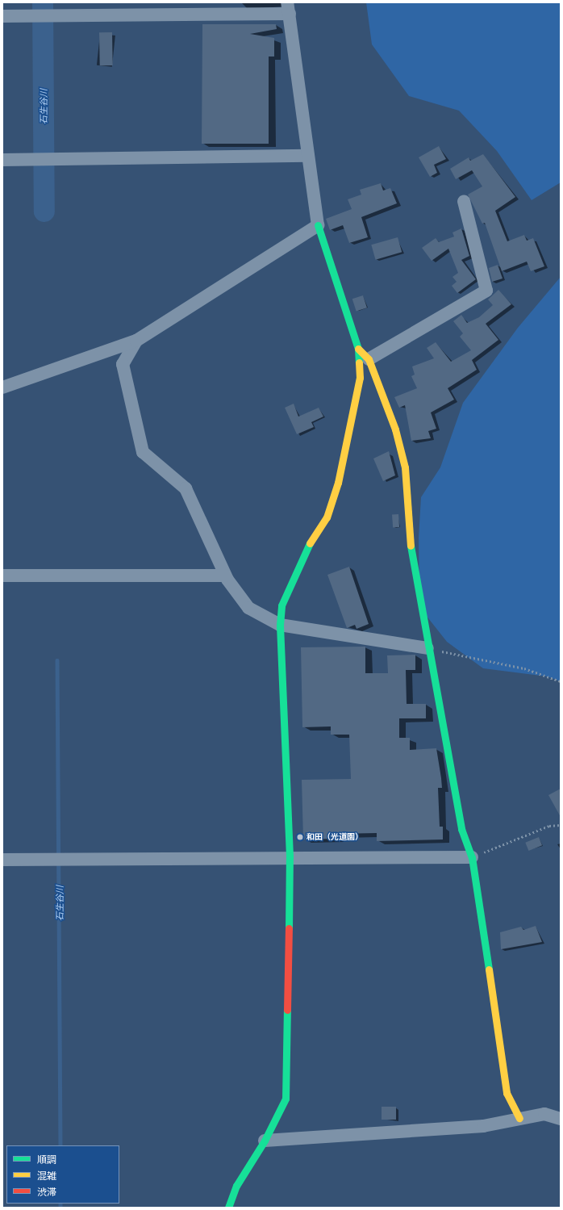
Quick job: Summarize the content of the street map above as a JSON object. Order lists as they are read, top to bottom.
{
  "water": ["石生谷川"],
  "places": ["和田（光道園）"],
  "legend": ["順調", "混雑", "渋滞"]
}
